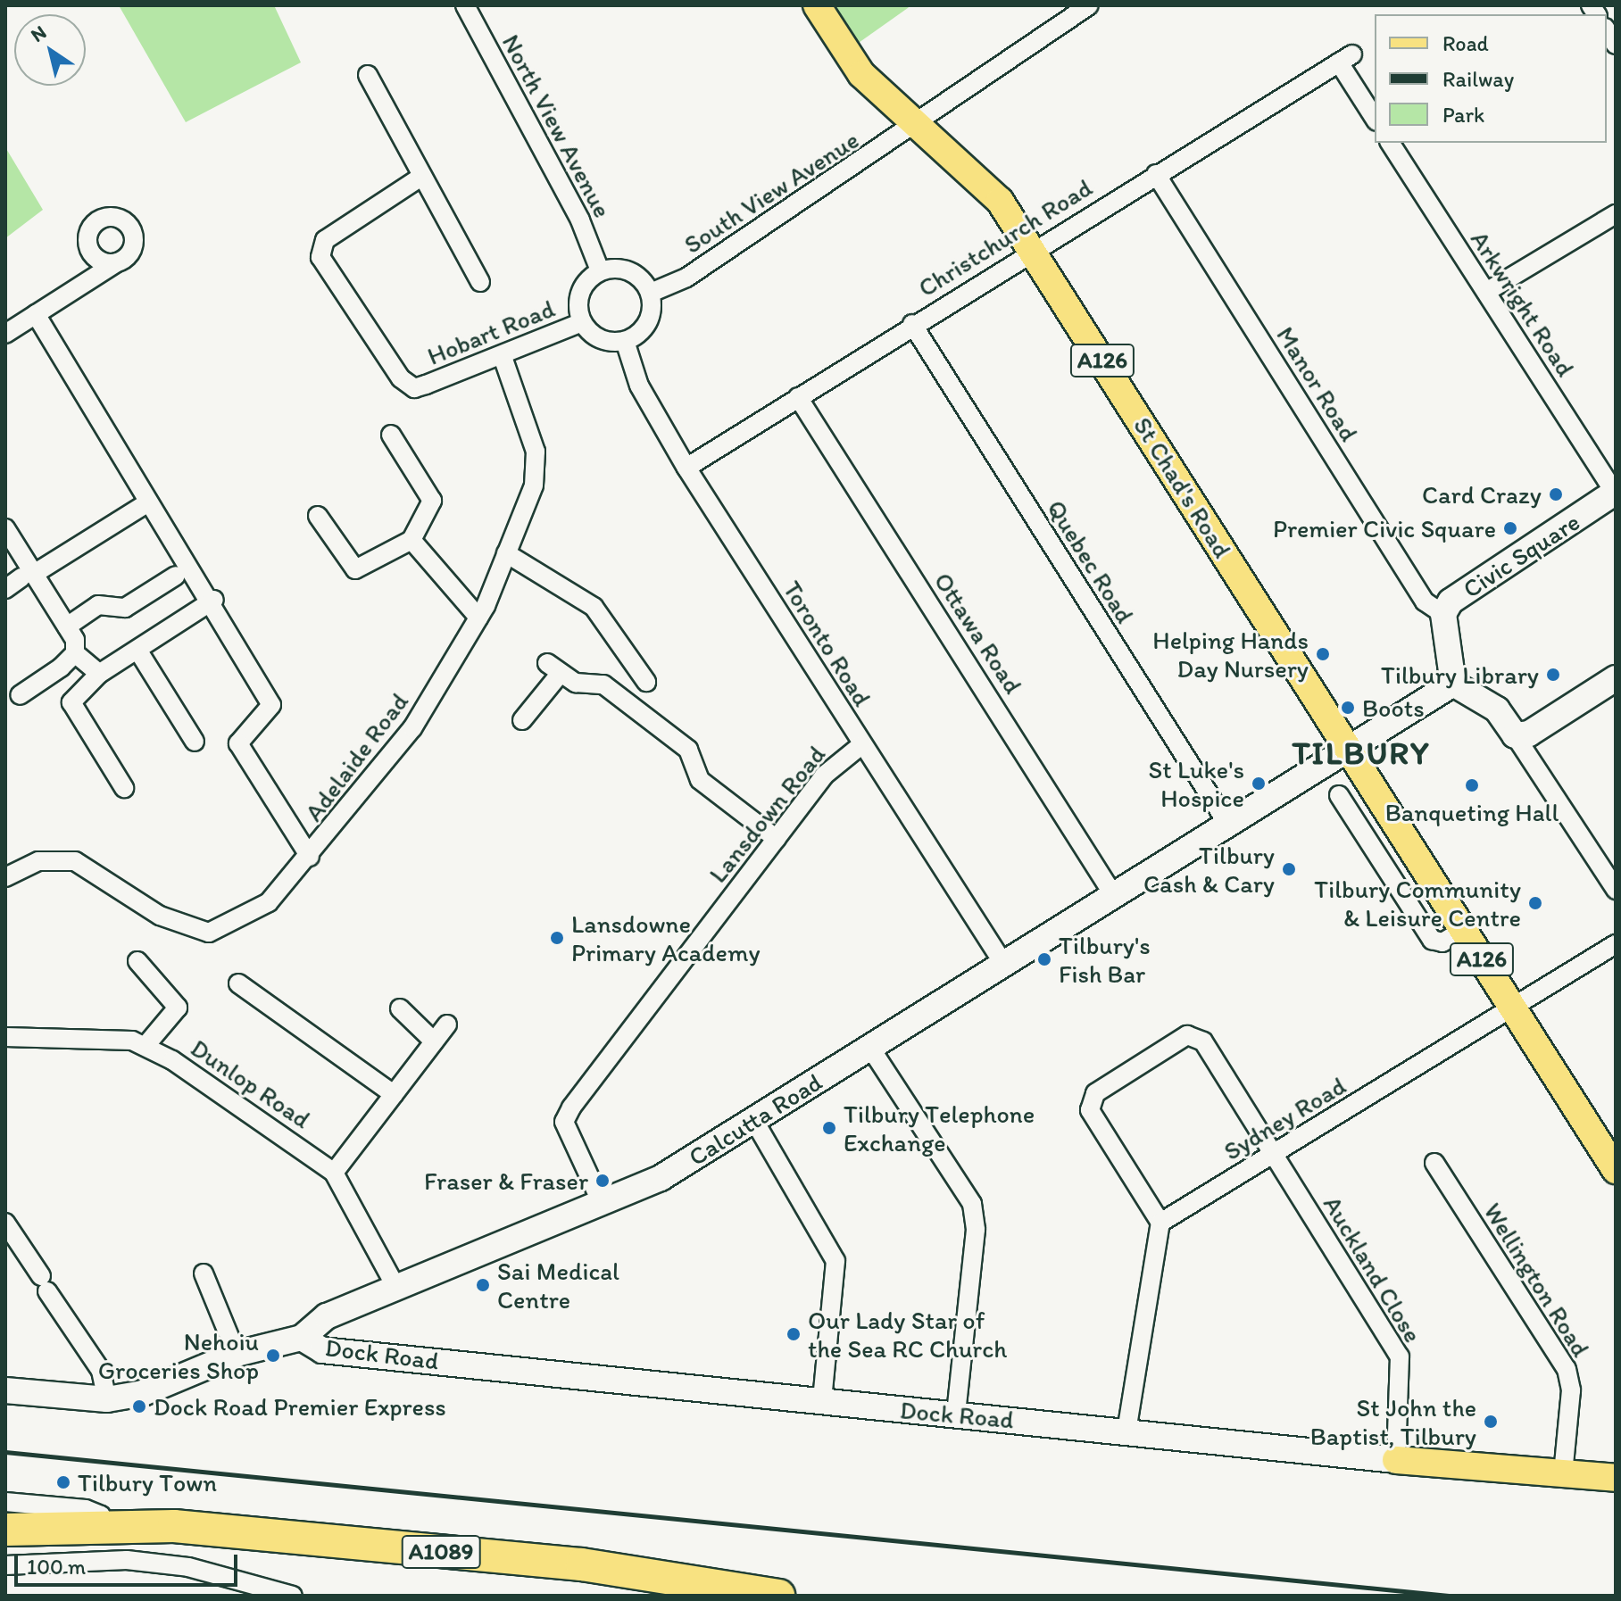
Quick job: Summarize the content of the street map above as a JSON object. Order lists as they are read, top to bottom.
{
  "streets": {
    "highway": ["A1089"],
    "main road": ["A126", "St Chad's Road", "Dock Road"],
    "street": [
      "North View Avenue",
      "South View Avenue",
      "Christchurch Road",
      "Arkwright Road",
      "Hobart Road",
      "Manor Road",
      "Civic Square",
      "Quebec Road",
      "Ottawa Road",
      "Toronto Road",
      "Adelaide Road",
      "Lansdown Road",
      "Dunlop Road",
      "Sydney Road",
      "Calcutta Road",
      "Auckland Close",
      "Wellington Road"
    ]
  },
  "crossings": [
    ["North View Avenue", "South View Avenue"],
    ["North View Avenue", "Hobart Road"],
    ["North View Avenue", "Toronto Road"],
    ["South View Avenue", "Hobart Road"],
    ["South View Avenue", "St Chad's Road"],
    ["South View Avenue", "Toronto Road"],
    ["Christchurch Road", "Manor Road"],
    ["Christchurch Road", "St Chad's Road"],
    ["Christchurch Road", "Quebec Road"],
    ["Christchurch Road", "Ottawa Road"],
    ["Christchurch Road", "Toronto Road"],
    ["Arkwright Road", "Civic Square"],
    ["Hobart Road", "Toronto Road"],
    ["Hobart Road", "Adelaide Road"],
    ["A126", "St Chad's Road"],
    ["A126", "Sydney Road"],
    ["A126", "Calcutta Road"],
    ["Manor Road", "Civic Square"],
    ["St Chad's Road", "Calcutta Road"],
    ["Quebec Road", "Calcutta Road"],
    ["Ottawa Road", "Calcutta Road"],
    ["Toronto Road", "Lansdown Road"],
    ["Toronto Road", "Calcutta Road"],
    ["Lansdown Road", "Calcutta Road"],
    ["Dunlop Road", "Calcutta Road"],
    ["Sydney Road", "Auckland Close"],
    ["Calcutta Road", "Dock Road"],
    ["Auckland Close", "Dock Road"],
    ["Wellington Road", "Dock Road"]
  ],
  "districts": ["TILBURY"],
  "places": [
    "Card Crazy",
    "Premier Civic Square",
    "Helping Hands Day Nursery",
    "Tilbury Library",
    "Boots",
    "St Luke's Hospice",
    "Banqueting Hall",
    "Tilbury Cash & Cary",
    "Tilbury Community & Leisure Centre",
    "Lansdowne Primary Academy",
    "Tilbury's Fish Bar",
    "Tilbury Telephone Exchange",
    "Fraser & Fraser",
    "Sai Medical Centre",
    "Our Lady Star of the Sea RC Church",
    "Nehoiu Groceries Shop",
    "Dock Road Premier Express",
    "St John the Baptist, Tilbury",
    "Tilbury Town"
  ],
  "legend": ["Road", "Railway", "Park"],
  "scale_bar": "100 m",
  "north": "top left"
}
